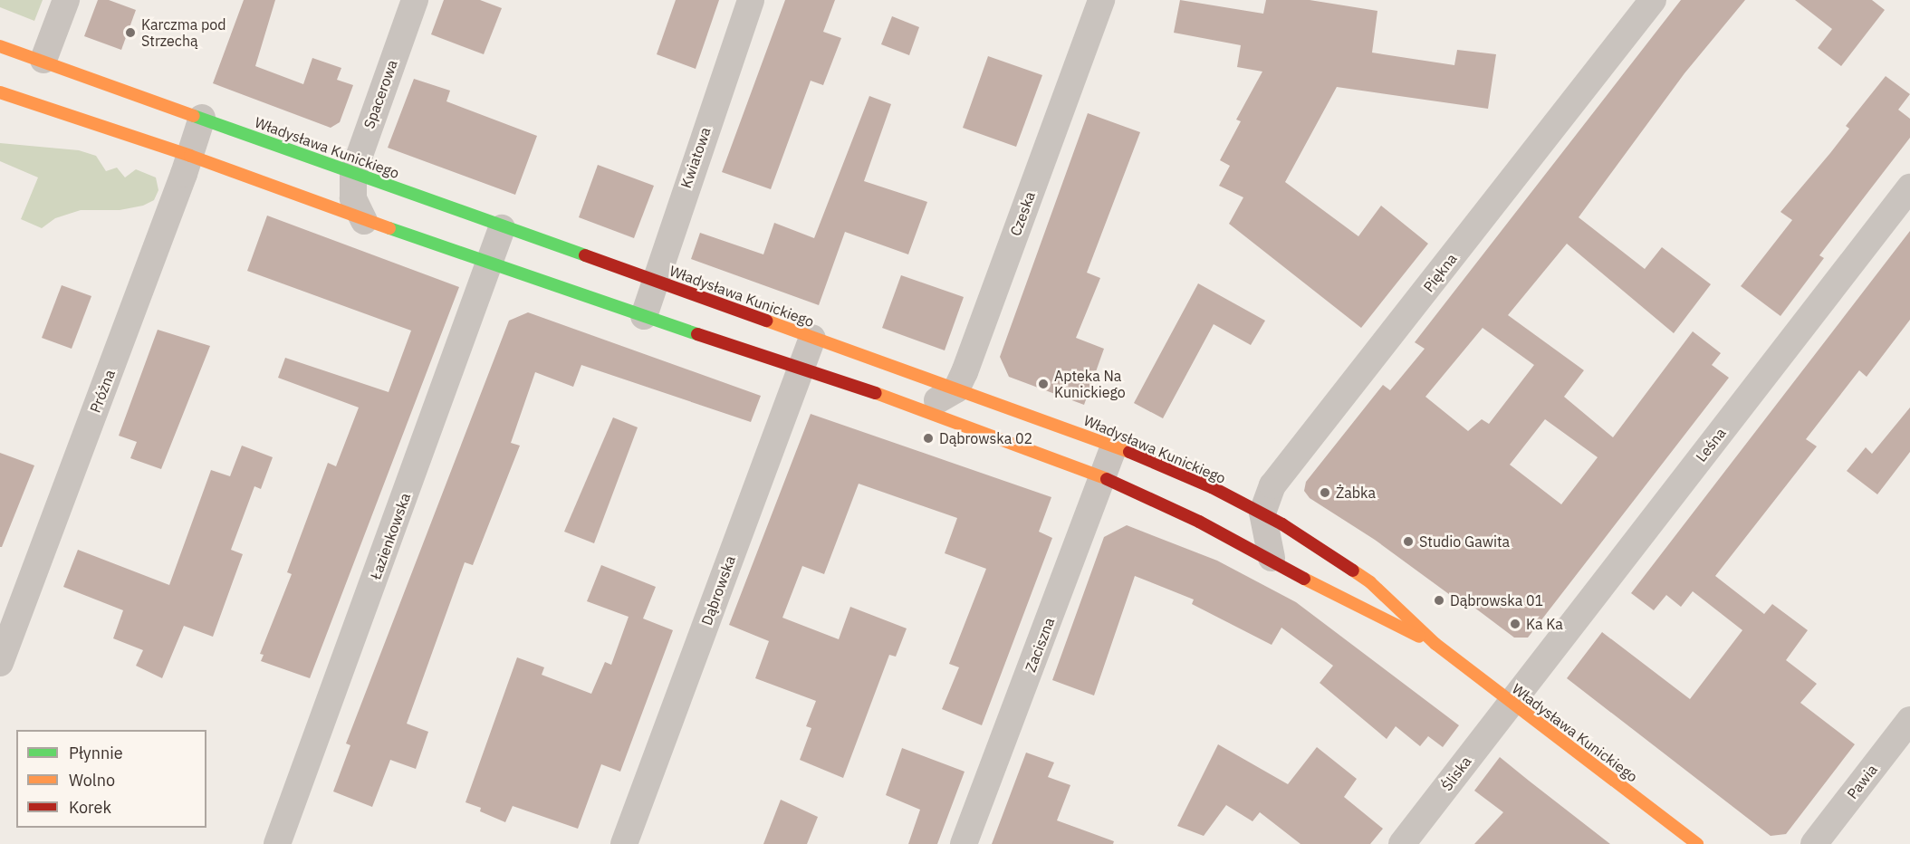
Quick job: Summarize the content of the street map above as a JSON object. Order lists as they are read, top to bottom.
{
  "streets": {
    "main road": ["Władysława Kunickiego"],
    "street": [
      "Spacerowa",
      "Kwiatowa",
      "Czeska",
      "Piękna",
      "Próżna",
      "Leśna",
      "Łazienkowska",
      "Dąbrowska",
      "Zaciszna",
      "Śliska",
      "Pawia"
    ]
  },
  "crossings": [
    ["Spacerowa", "Władysława Kunickiego"],
    ["Władysława Kunickiego", "Kwiatowa"],
    ["Władysława Kunickiego", "Czeska"],
    ["Władysława Kunickiego", "Piękna"],
    ["Władysława Kunickiego", "Próżna"],
    ["Władysława Kunickiego", "Leśna"],
    ["Władysława Kunickiego", "Łazienkowska"],
    ["Władysława Kunickiego", "Dąbrowska"],
    ["Władysława Kunickiego", "Zaciszna"],
    ["Władysława Kunickiego", "Śliska"],
    ["Leśna", "Śliska"]
  ],
  "places": [
    "Karczma pod Strzechą",
    "Apteka Na Kunickiego",
    "Dąbrowska 02",
    "Żabka",
    "Studio Gawita",
    "Dąbrowska 01",
    "Ka Ka"
  ],
  "legend": ["Płynnie", "Wolno", "Korek"]
}
